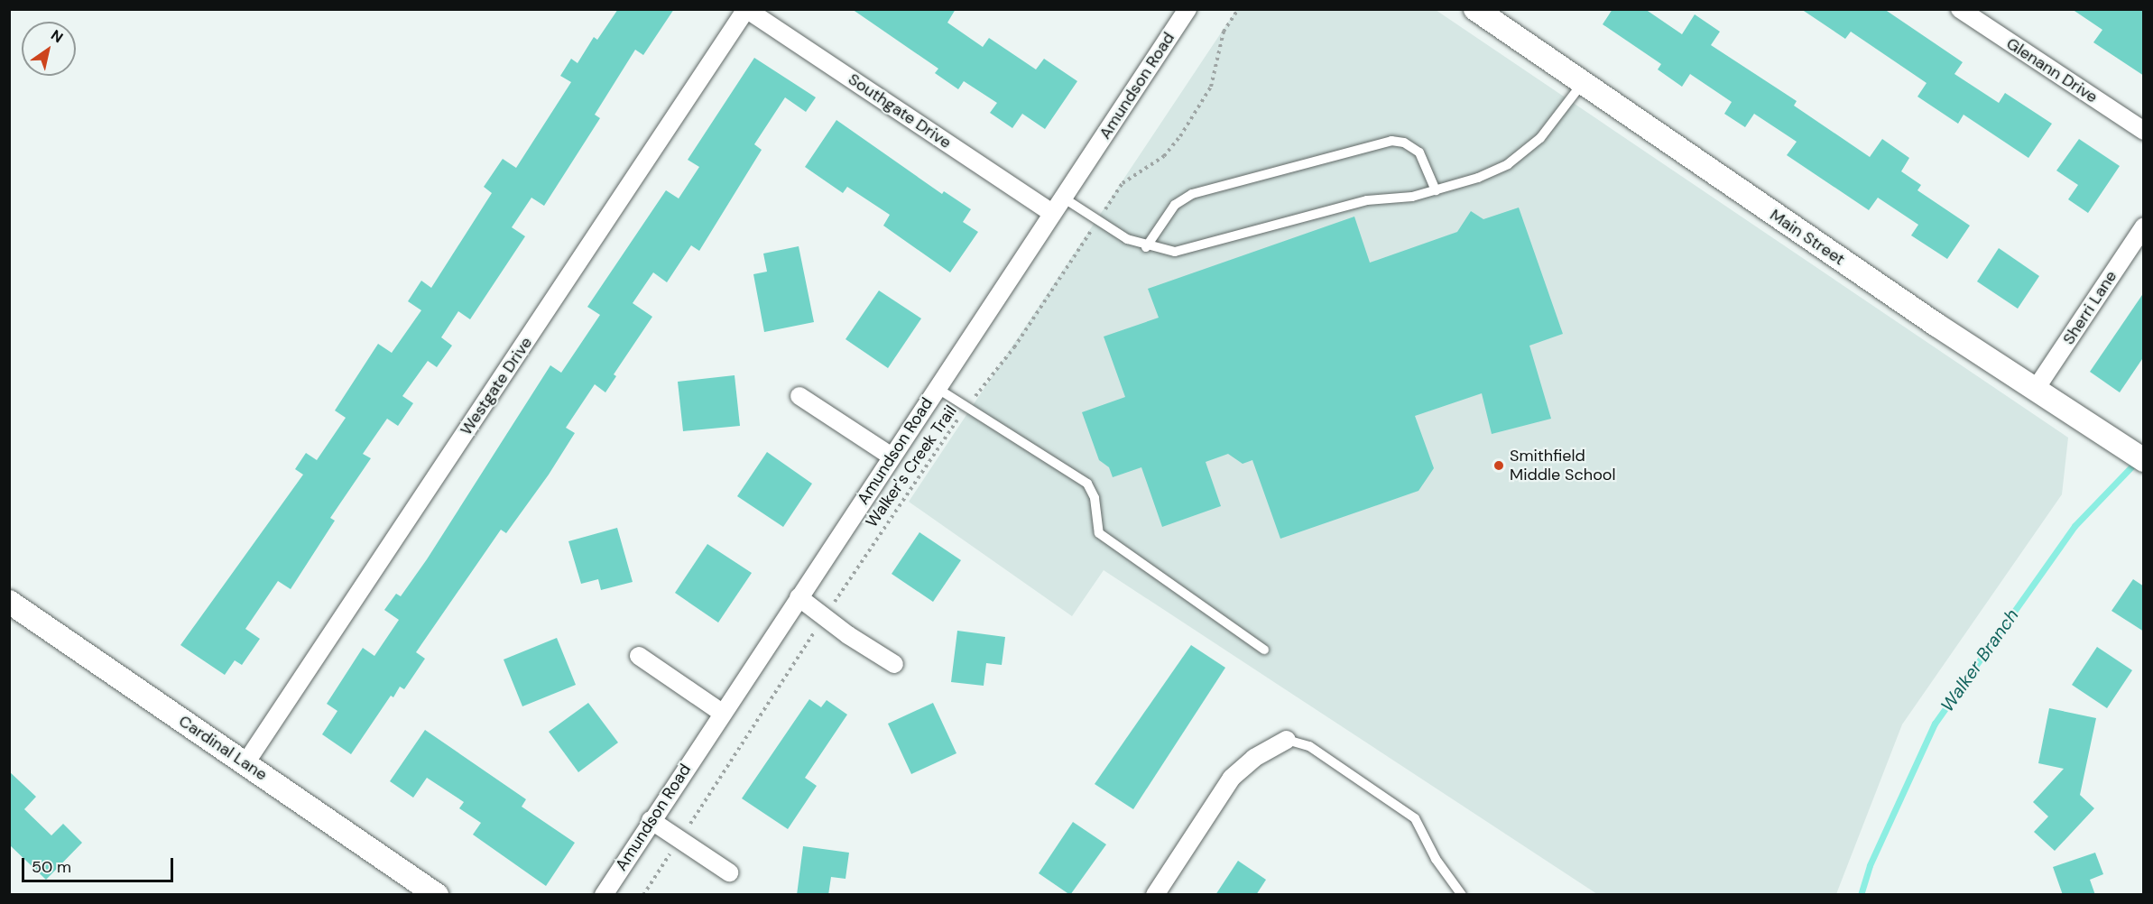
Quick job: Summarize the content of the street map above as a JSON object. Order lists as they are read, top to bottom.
{
  "streets": {
    "street": [
      "Glenann Drive",
      "Amundson Road",
      "Southgate Drive",
      "Main Street",
      "Sherri Lane",
      "Westgate Drive",
      "Cardinal Lane"
    ],
    "path": ["Walker's Creek Trail"]
  },
  "crossings": [
    ["Amundson Road", "Southgate Drive"],
    ["Southgate Drive", "Westgate Drive"],
    ["Main Street", "Sherri Lane"],
    ["Westgate Drive", "Cardinal Lane"]
  ],
  "water": ["Walker Branch"],
  "places": ["Smithfield Middle School"],
  "scale_bar": "50 m",
  "north": "top right"
}
